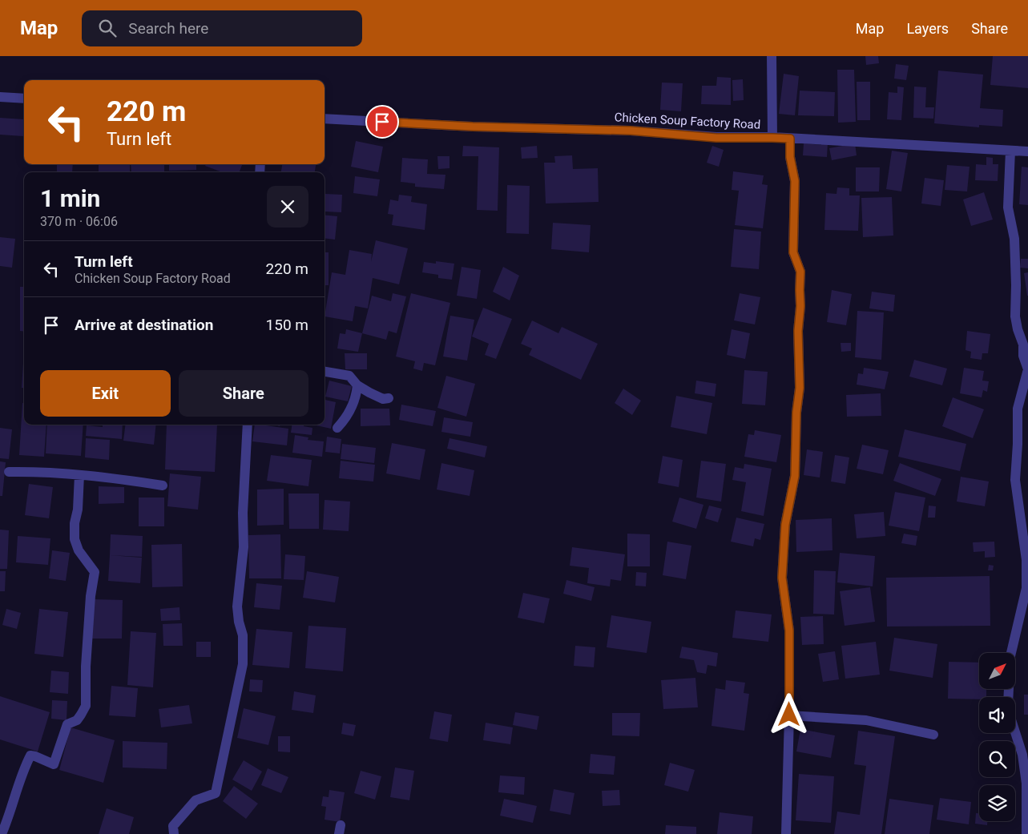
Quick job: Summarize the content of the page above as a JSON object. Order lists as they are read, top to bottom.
{
  "streets": {
    "street": ["Chicken Soup Factory Road"]
  },
  "north": "top right",
  "page": {
    "header": "Map",
    "search": "Search here",
    "nav": ["Map", "Layers", "Share"],
    "turn": ["220 m", "Turn left"],
    "heading": ["1 min", "370 m · 06:06"],
    "list": [
      {
        "name": "Turn left",
        "note": "Chicken Soup Factory Road",
        "value": "220 m"
      },
      {
        "name": "Arrive at destination",
        "value": "150 m"
      }
    ],
    "buttons": ["Exit", "Share"]
  }
}
